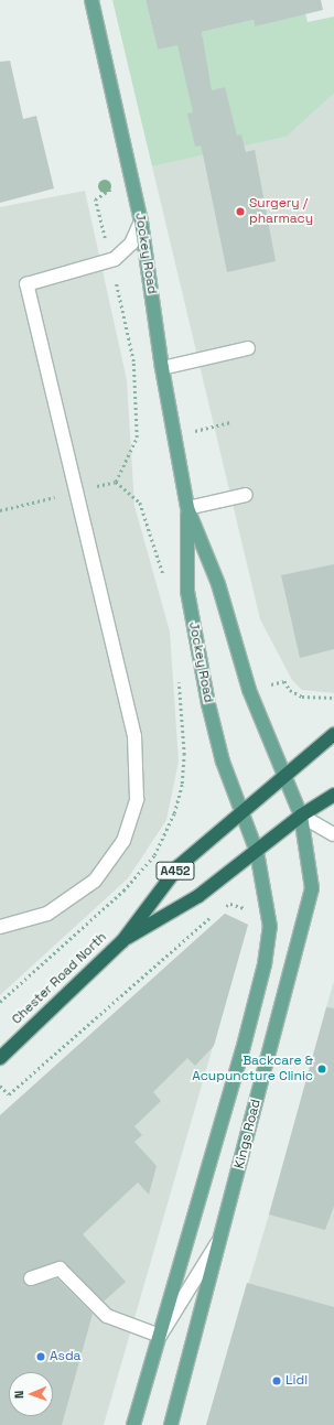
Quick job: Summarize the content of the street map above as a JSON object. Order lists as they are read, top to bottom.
{
  "streets": {
    "highway": ["A452", "Chester Road North"],
    "main road": ["Jockey Road", "Kings Road"]
  },
  "crossings": [
    ["Jockey Road", "A452"],
    ["Jockey Road", "Chester Road North"],
    ["Jockey Road", "Kings Road"],
    ["A452", "Chester Road North"],
    ["A452", "Kings Road"],
    ["Chester Road North", "Kings Road"]
  ],
  "places": [
    "Surgery / pharmacy",
    "Backcare & Acupuncture Clinic",
    "Asda",
    "Lidl"
  ],
  "north": "left"
}
